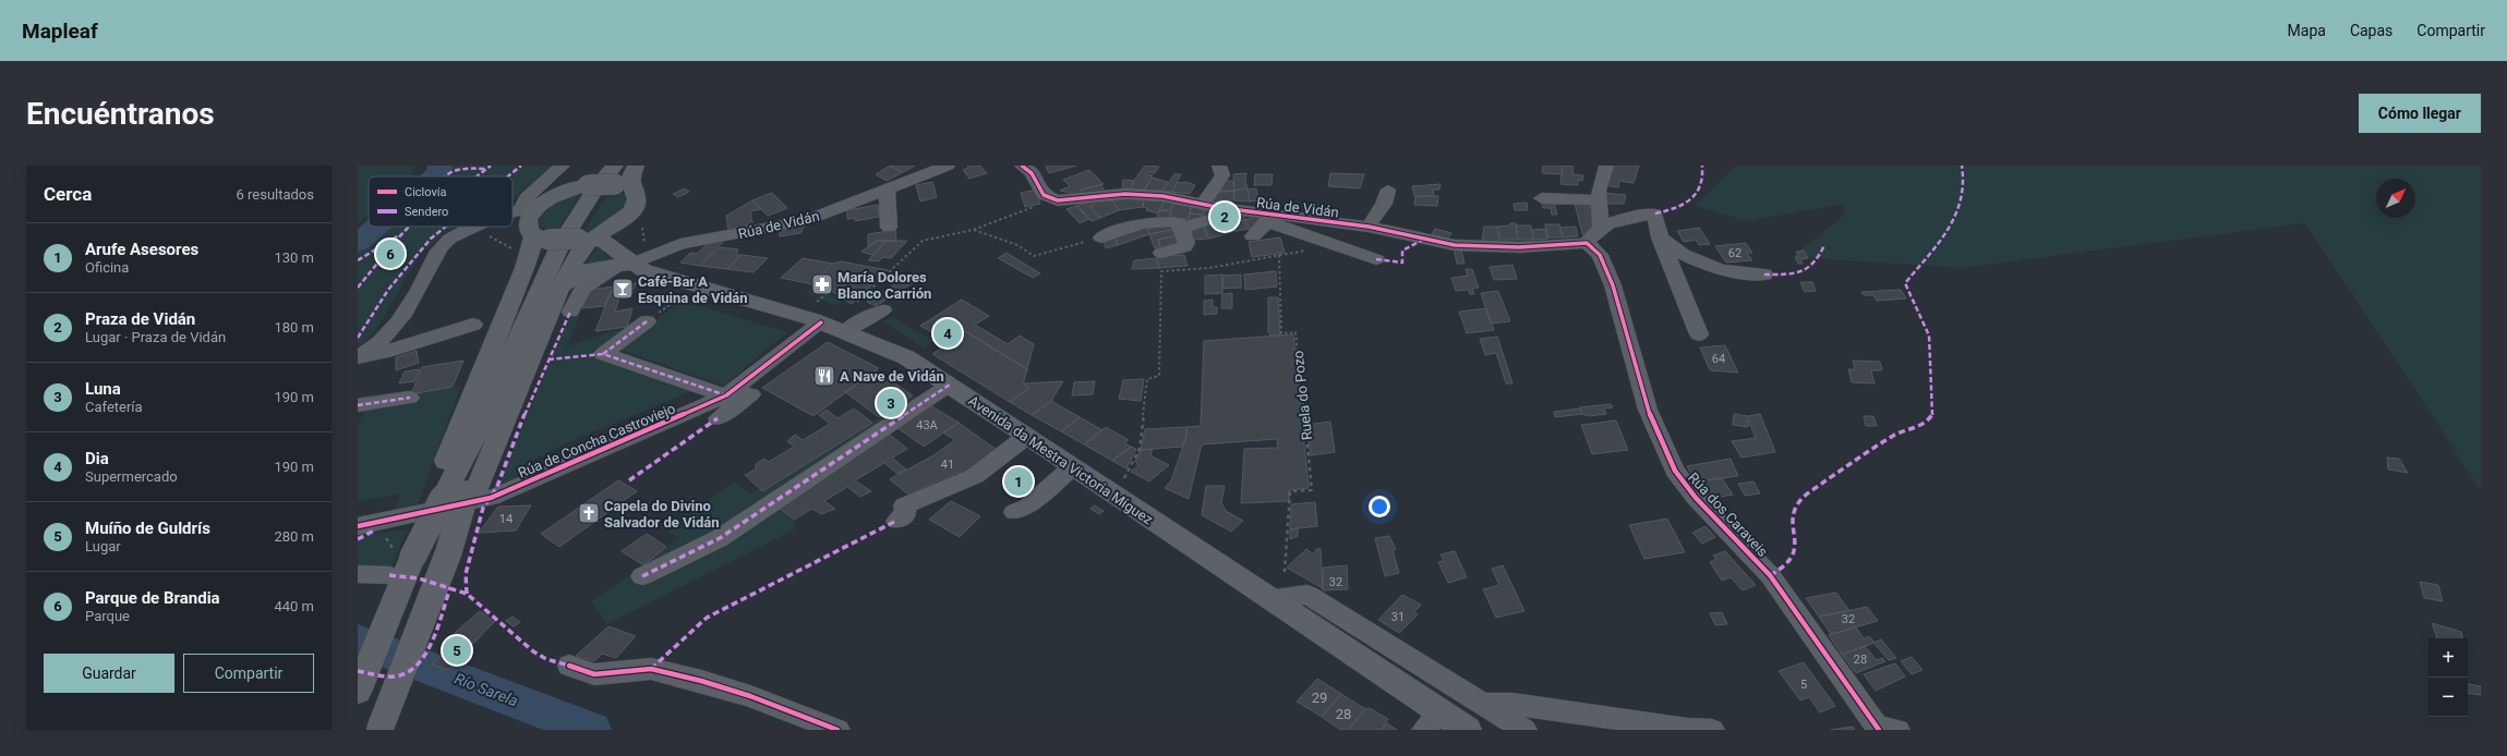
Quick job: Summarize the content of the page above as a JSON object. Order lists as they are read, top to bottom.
{
  "streets": {
    "main road": ["Avenida da Mestra Victoria Míguez"],
    "street": ["Rúa de Vidán", "Rúa de Concha Castroviejo", "Rúa dos Caraveis"],
    "path": ["Ruela do Pozo"]
  },
  "crossings": [
    ["Rúa de Vidán", "Avenida da Mestra Victoria Míguez"],
    ["Rúa de Vidán", "Rúa dos Caraveis"],
    ["Rúa de Concha Castroviejo", "Avenida da Mestra Victoria Míguez"]
  ],
  "water": ["Río Sarela"],
  "places": {
    "pharmacy": ["María Dolores Blanco Carrión"],
    "bar": ["Café-Bar A Esquina de Vidán"],
    "restaurant": ["A Nave de Vidán"],
    "church": ["Capela do Divino Salvador de Vidán"]
  },
  "house_numbers": [
    "62",
    "64",
    "43A",
    "41",
    "14",
    "32",
    "31",
    "32",
    "28",
    "5",
    "29",
    "28"
  ],
  "legend": ["Ciclovía", "Sendero"],
  "north": "top right",
  "page": {
    "header": "Mapleaf",
    "nav": ["Mapa", "Capas", "Compartir"],
    "buttons": [
      "Cómo llegar",
      ["Guardar", "Compartir"]
    ],
    "title": "Encuéntranos",
    "heading": ["Cerca", "6 resultados"],
    "pins": [
      "2",
      "6",
      "4",
      "3",
      "1",
      "5"
    ],
    "list": [
      {
        "mark": "1",
        "name": "Arufe Asesores",
        "note": "Oficina",
        "value": "130 m"
      },
      {
        "mark": "2",
        "name": "Praza de Vidán",
        "note": "Lugar · Praza de Vidán",
        "value": "180 m"
      },
      {
        "mark": "3",
        "name": "Luna",
        "note": "Cafetería",
        "value": "190 m"
      },
      {
        "mark": "4",
        "name": "Dia",
        "note": "Supermercado",
        "value": "190 m"
      },
      {
        "mark": "5",
        "name": "Muíño de Guldrís",
        "note": "Lugar",
        "value": "280 m"
      },
      {
        "mark": "6",
        "name": "Parque de Brandia",
        "note": "Parque",
        "value": "440 m"
      }
    ],
    "map_buttons": ["+", "−"]
  }
}
